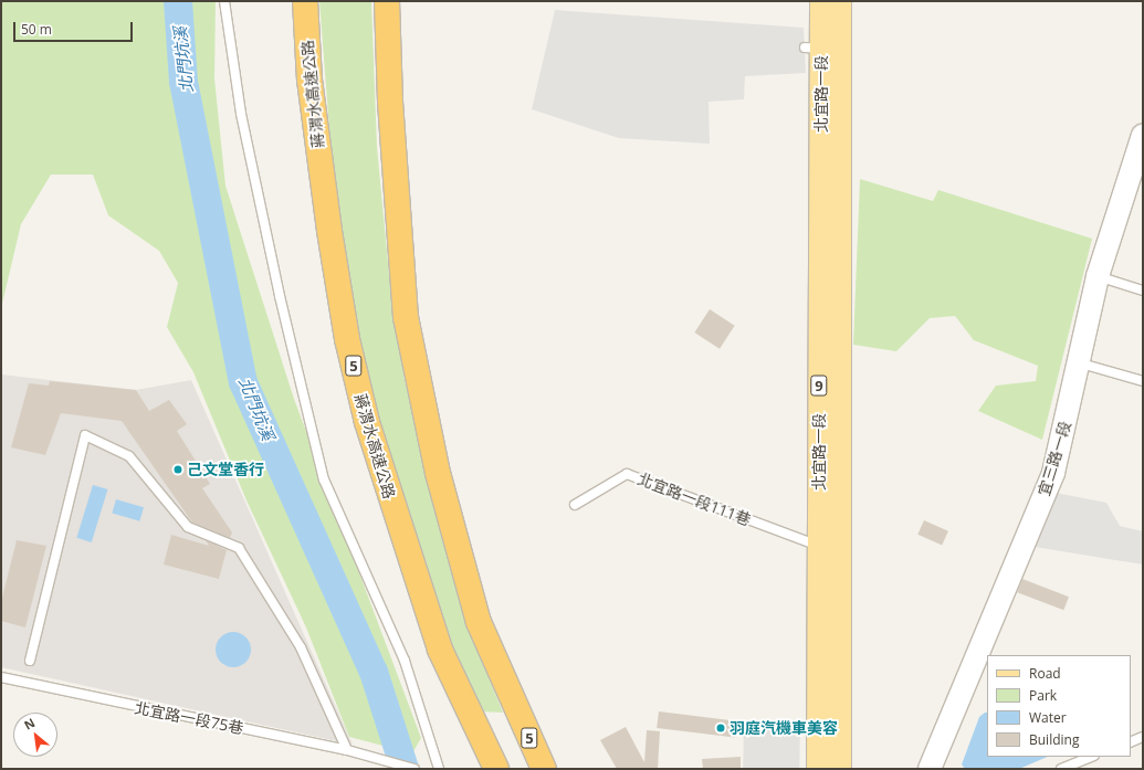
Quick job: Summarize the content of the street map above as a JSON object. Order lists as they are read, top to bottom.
{
  "streets": {
    "highway": ["蔣渭水高速公路", "5"],
    "main road": ["北宜路一段", "9"],
    "street": ["宜三路一段"],
    "lane": ["北宜路一段111巷", "北宜路一段75巷"]
  },
  "crossings": [
    ["北宜路一段", "北宜路一段111巷"]
  ],
  "water": ["北門坑溪"],
  "places": ["己文堂香行", "羽庭汽機車美容"],
  "legend": [
    "Road",
    "Park",
    "Water",
    "Building"
  ],
  "scale_bar": "50 m",
  "north": "top left"
}
